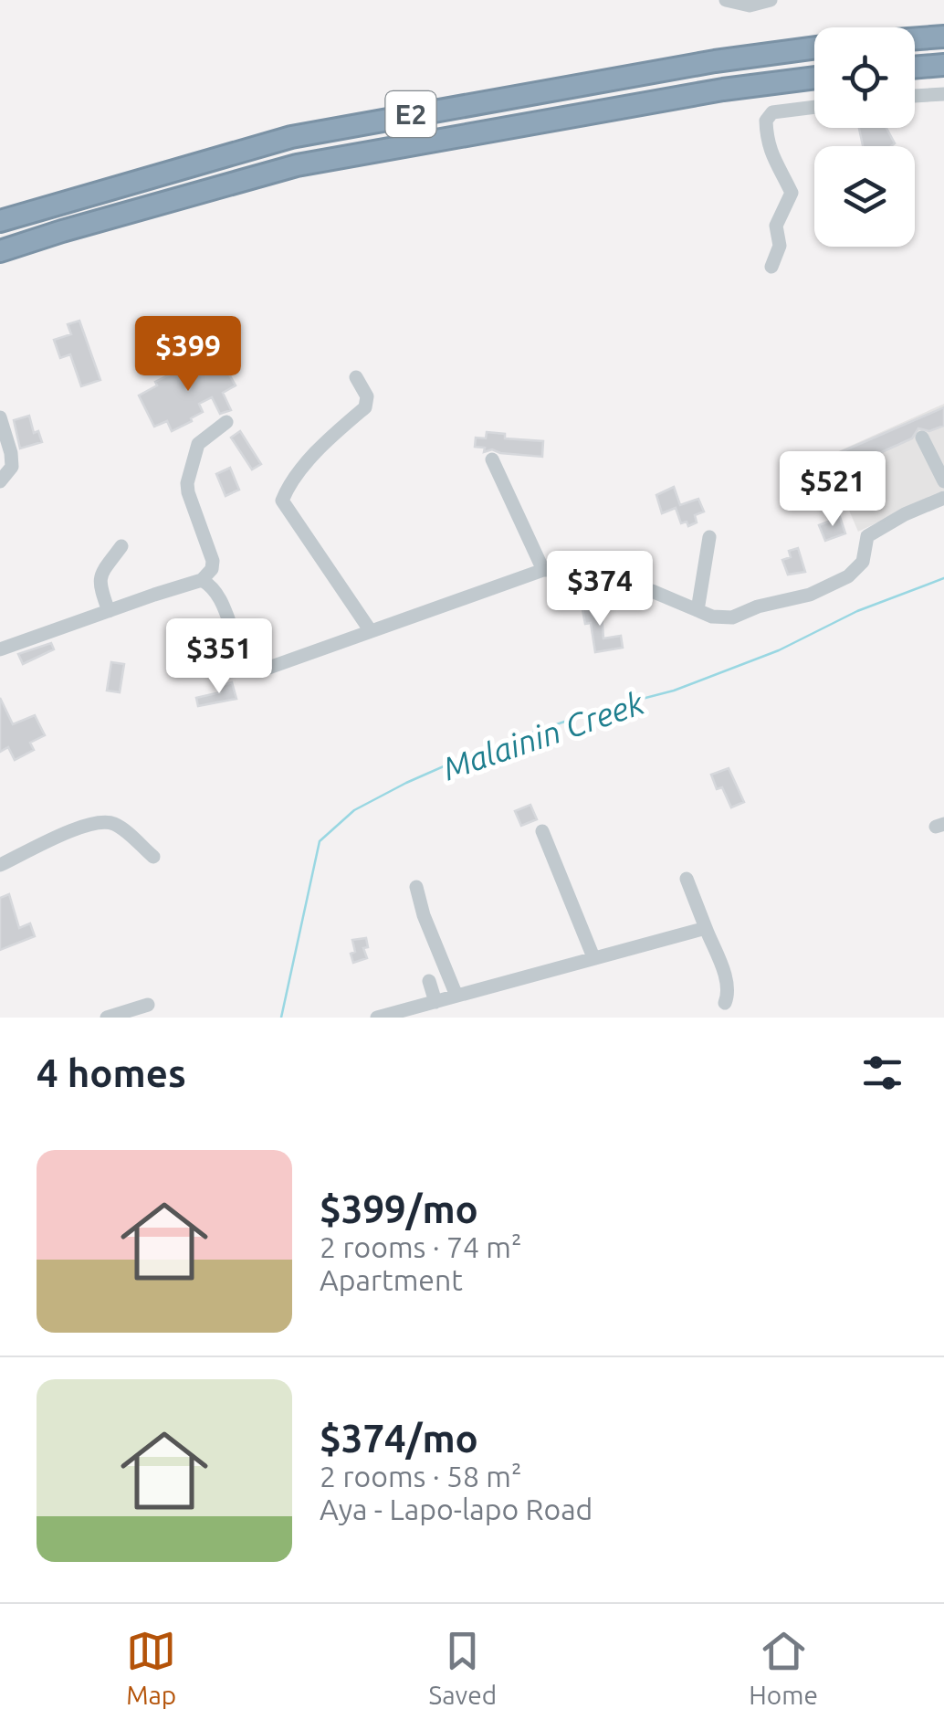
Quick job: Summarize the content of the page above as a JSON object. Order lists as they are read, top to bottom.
{
  "streets": {
    "highway": ["E2"]
  },
  "water": ["Malainin Creek"],
  "page": {
    "price": [
      "$399",
      "$521",
      "$374",
      "$351"
    ],
    "heading": "4 homes",
    "list": [
      {
        "name": "$399/mo",
        "note": "2 rooms · 74 m² · Apartment"
      },
      {
        "name": "$374/mo",
        "note": "2 rooms · 58 m² · Aya - Lapo-lapo Road"
      }
    ],
    "tabs": ["Map", "Saved", "Home"]
  }
}
